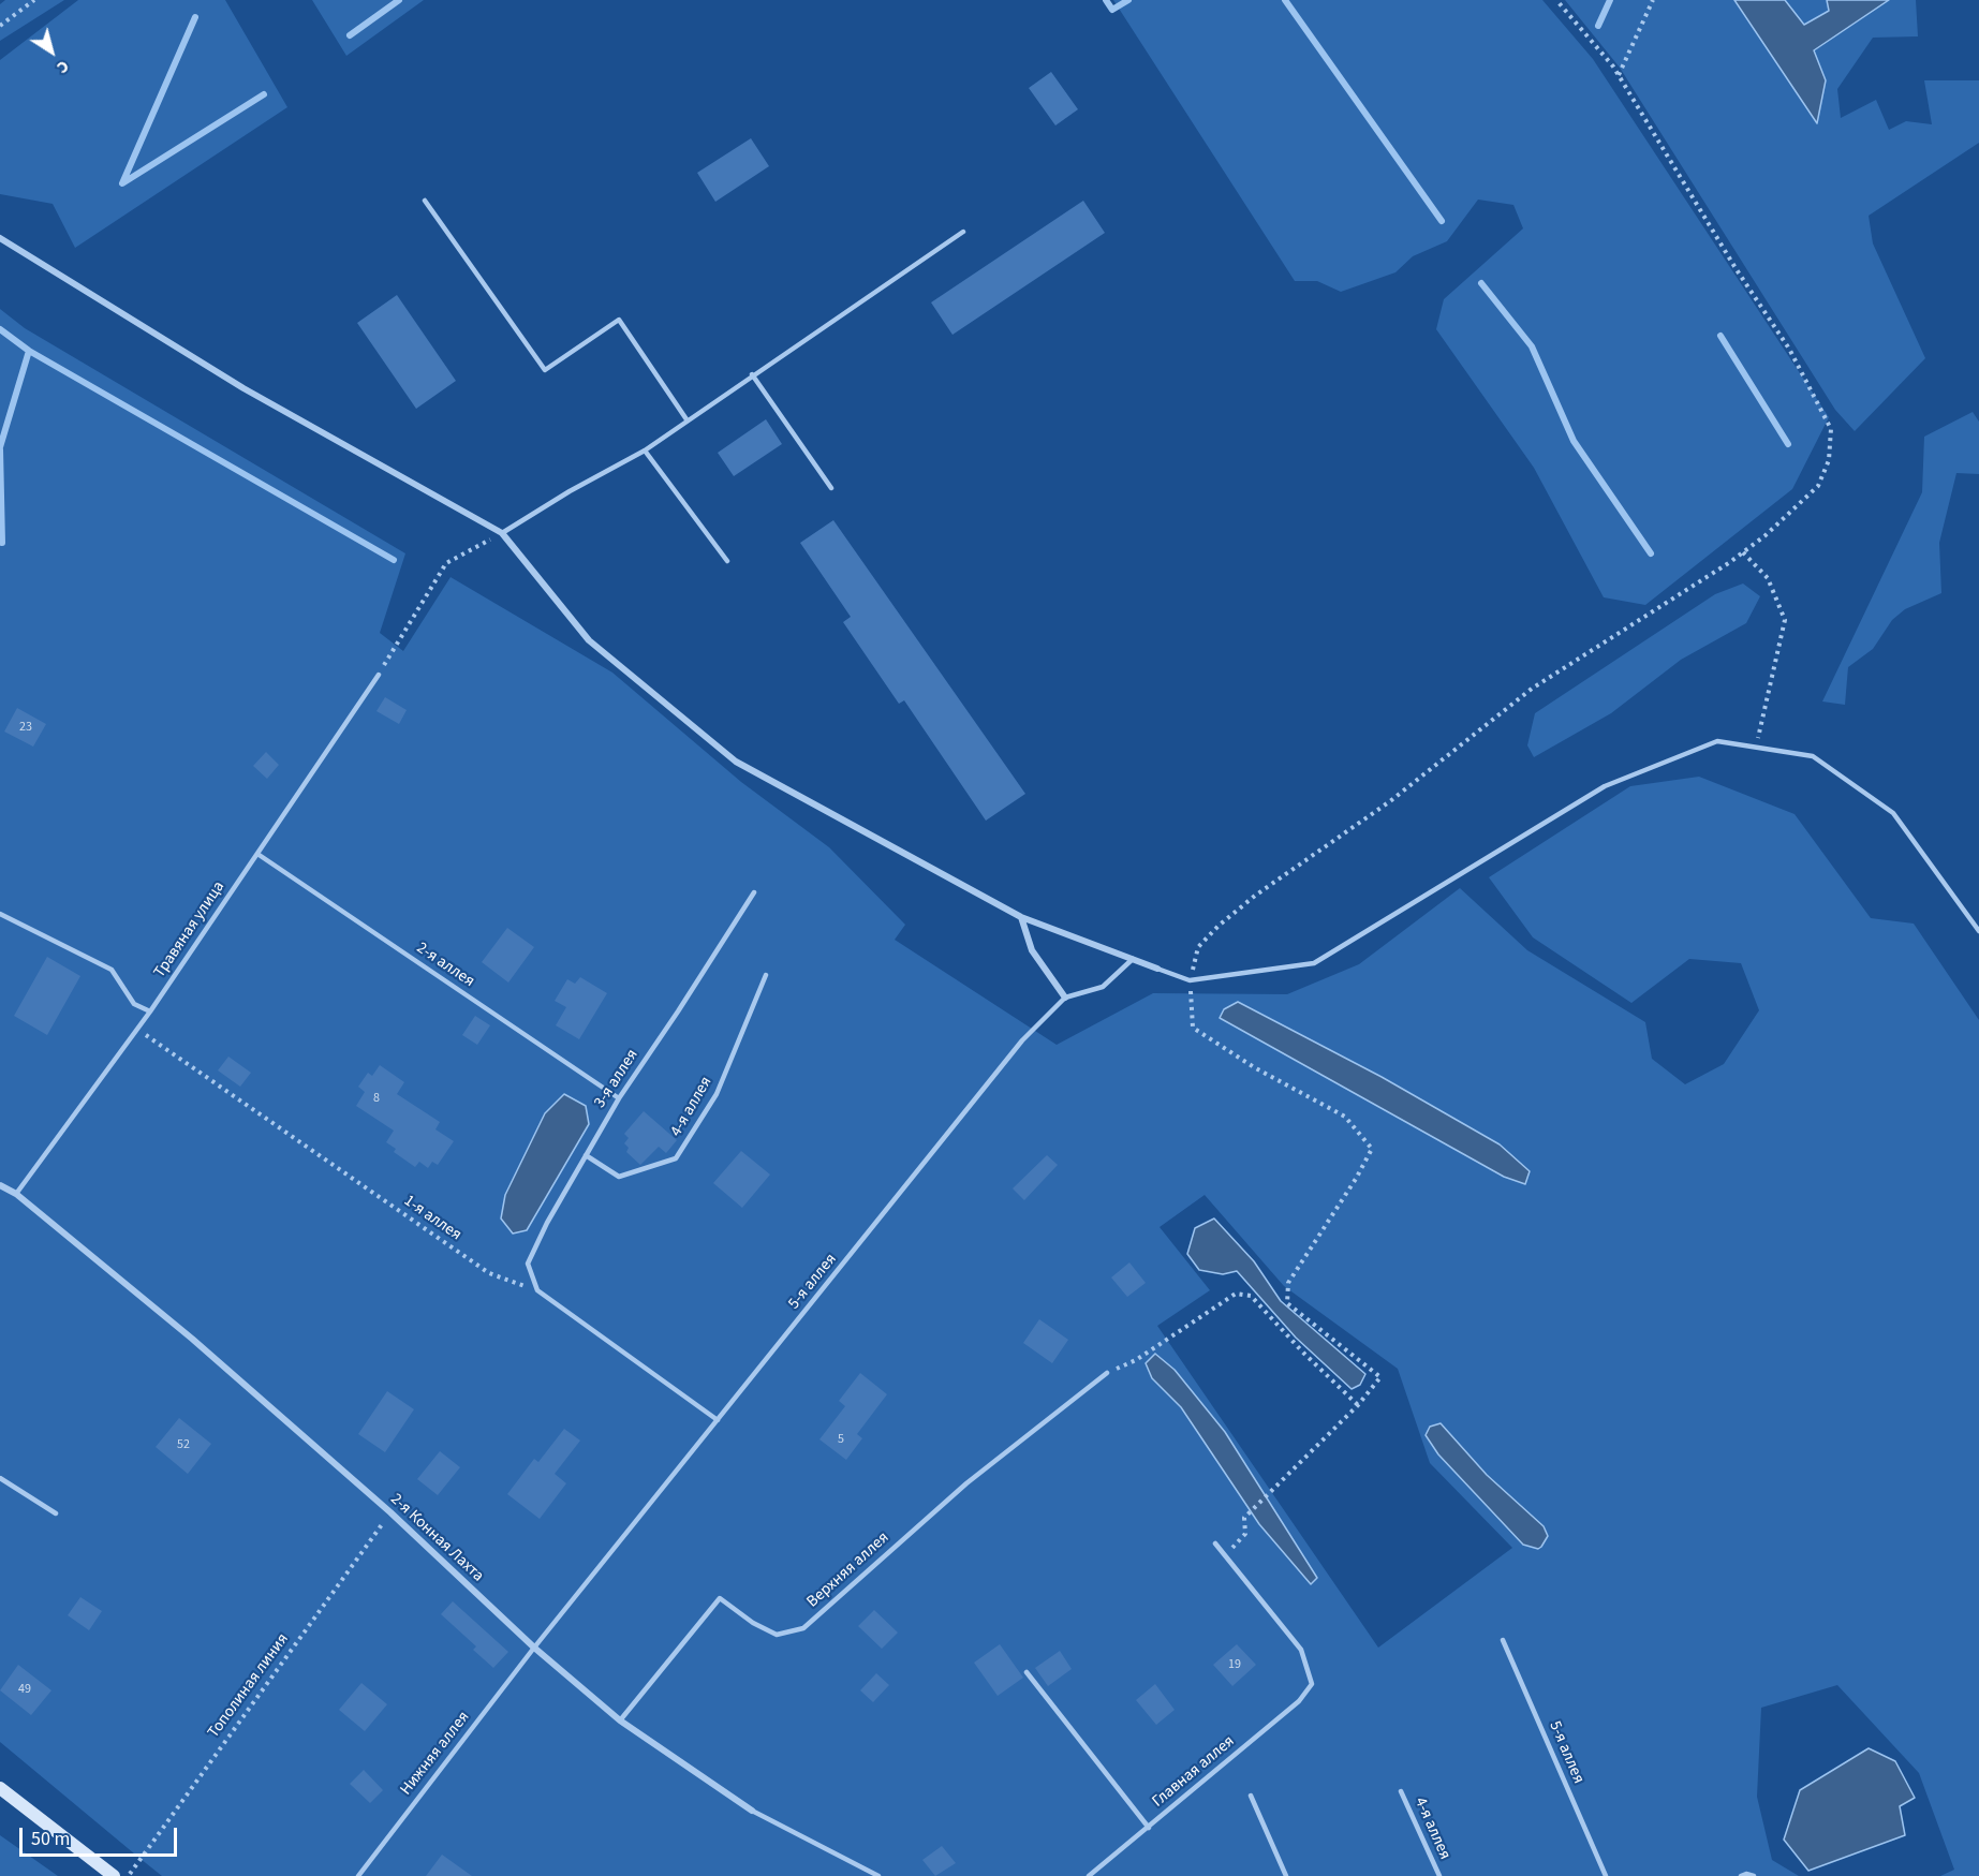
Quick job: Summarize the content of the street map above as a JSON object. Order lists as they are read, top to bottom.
{
  "streets": {
    "street": ["2-я Конная Лахта"],
    "lane": [
      "Травяная улица",
      "2-я аллея",
      "3-я аллея",
      "4-я аллея",
      "5-я аллея",
      "Верхняя аллея",
      "Нижняя аллея",
      "Главная аллея"
    ],
    "path": ["1-я аллея", "Тополиная линия"]
  },
  "crossings": [
    ["Травяная улица", "2-я аллея"],
    ["Травяная улица", "1-я аллея"],
    ["Травяная улица", "2-я Конная Лахта"],
    ["2-я аллея", "3-я аллея"],
    ["3-я аллея", "4-я аллея"],
    ["3-я аллея", "1-я аллея"],
    ["5-я аллея", "2-я Конная Лахта"],
    ["5-я аллея", "Нижняя аллея"],
    ["2-я Конная Лахта", "Верхняя аллея"],
    ["2-я Конная Лахта", "Тополиная линия"],
    ["2-я Конная Лахта", "Нижняя аллея"]
  ],
  "house_numbers": [
    "23",
    "8",
    "5",
    "52",
    "19",
    "49"
  ],
  "scale_bar": "50 m",
  "north": "bottom right"
}
